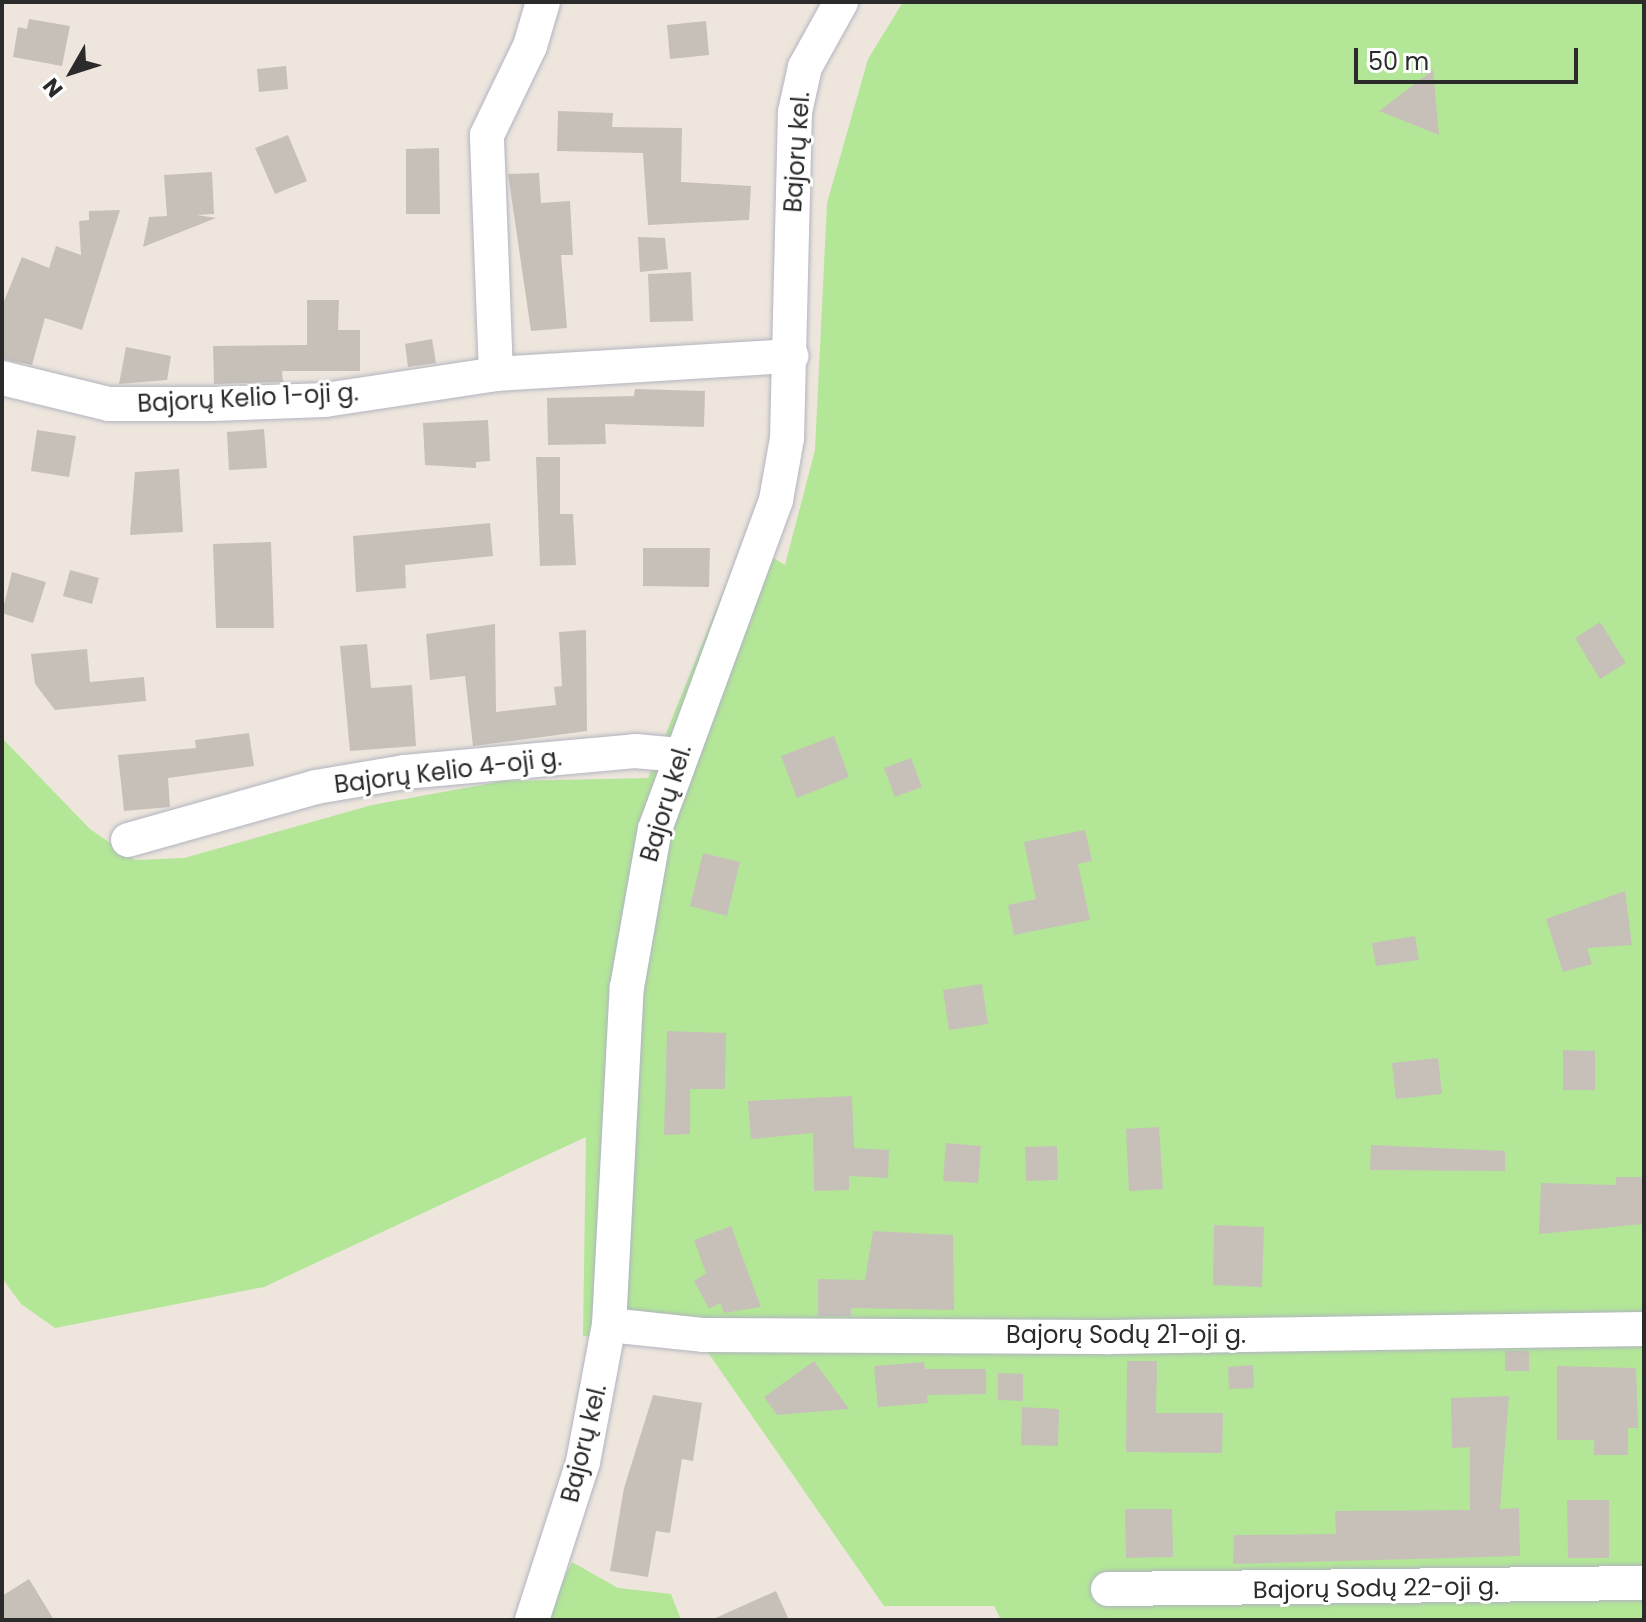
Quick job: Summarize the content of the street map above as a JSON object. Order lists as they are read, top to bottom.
{
  "streets": {
    "street": [
      "Bajorų kel.",
      "Bajorų Kelio 1-oji g.",
      "Bajorų Kelio 4-oji g.",
      "Bajorų Sodų 21-oji g.",
      "Bajorų Sodų 22-oji g."
    ]
  },
  "crossings": [
    ["Bajorų kel.", "Bajorų Kelio 1-oji g."],
    ["Bajorų kel.", "Bajorų Kelio 4-oji g."],
    ["Bajorų kel.", "Bajorų Sodų 21-oji g."]
  ],
  "scale_bar": "50 m",
  "north": "bottom left"
}
